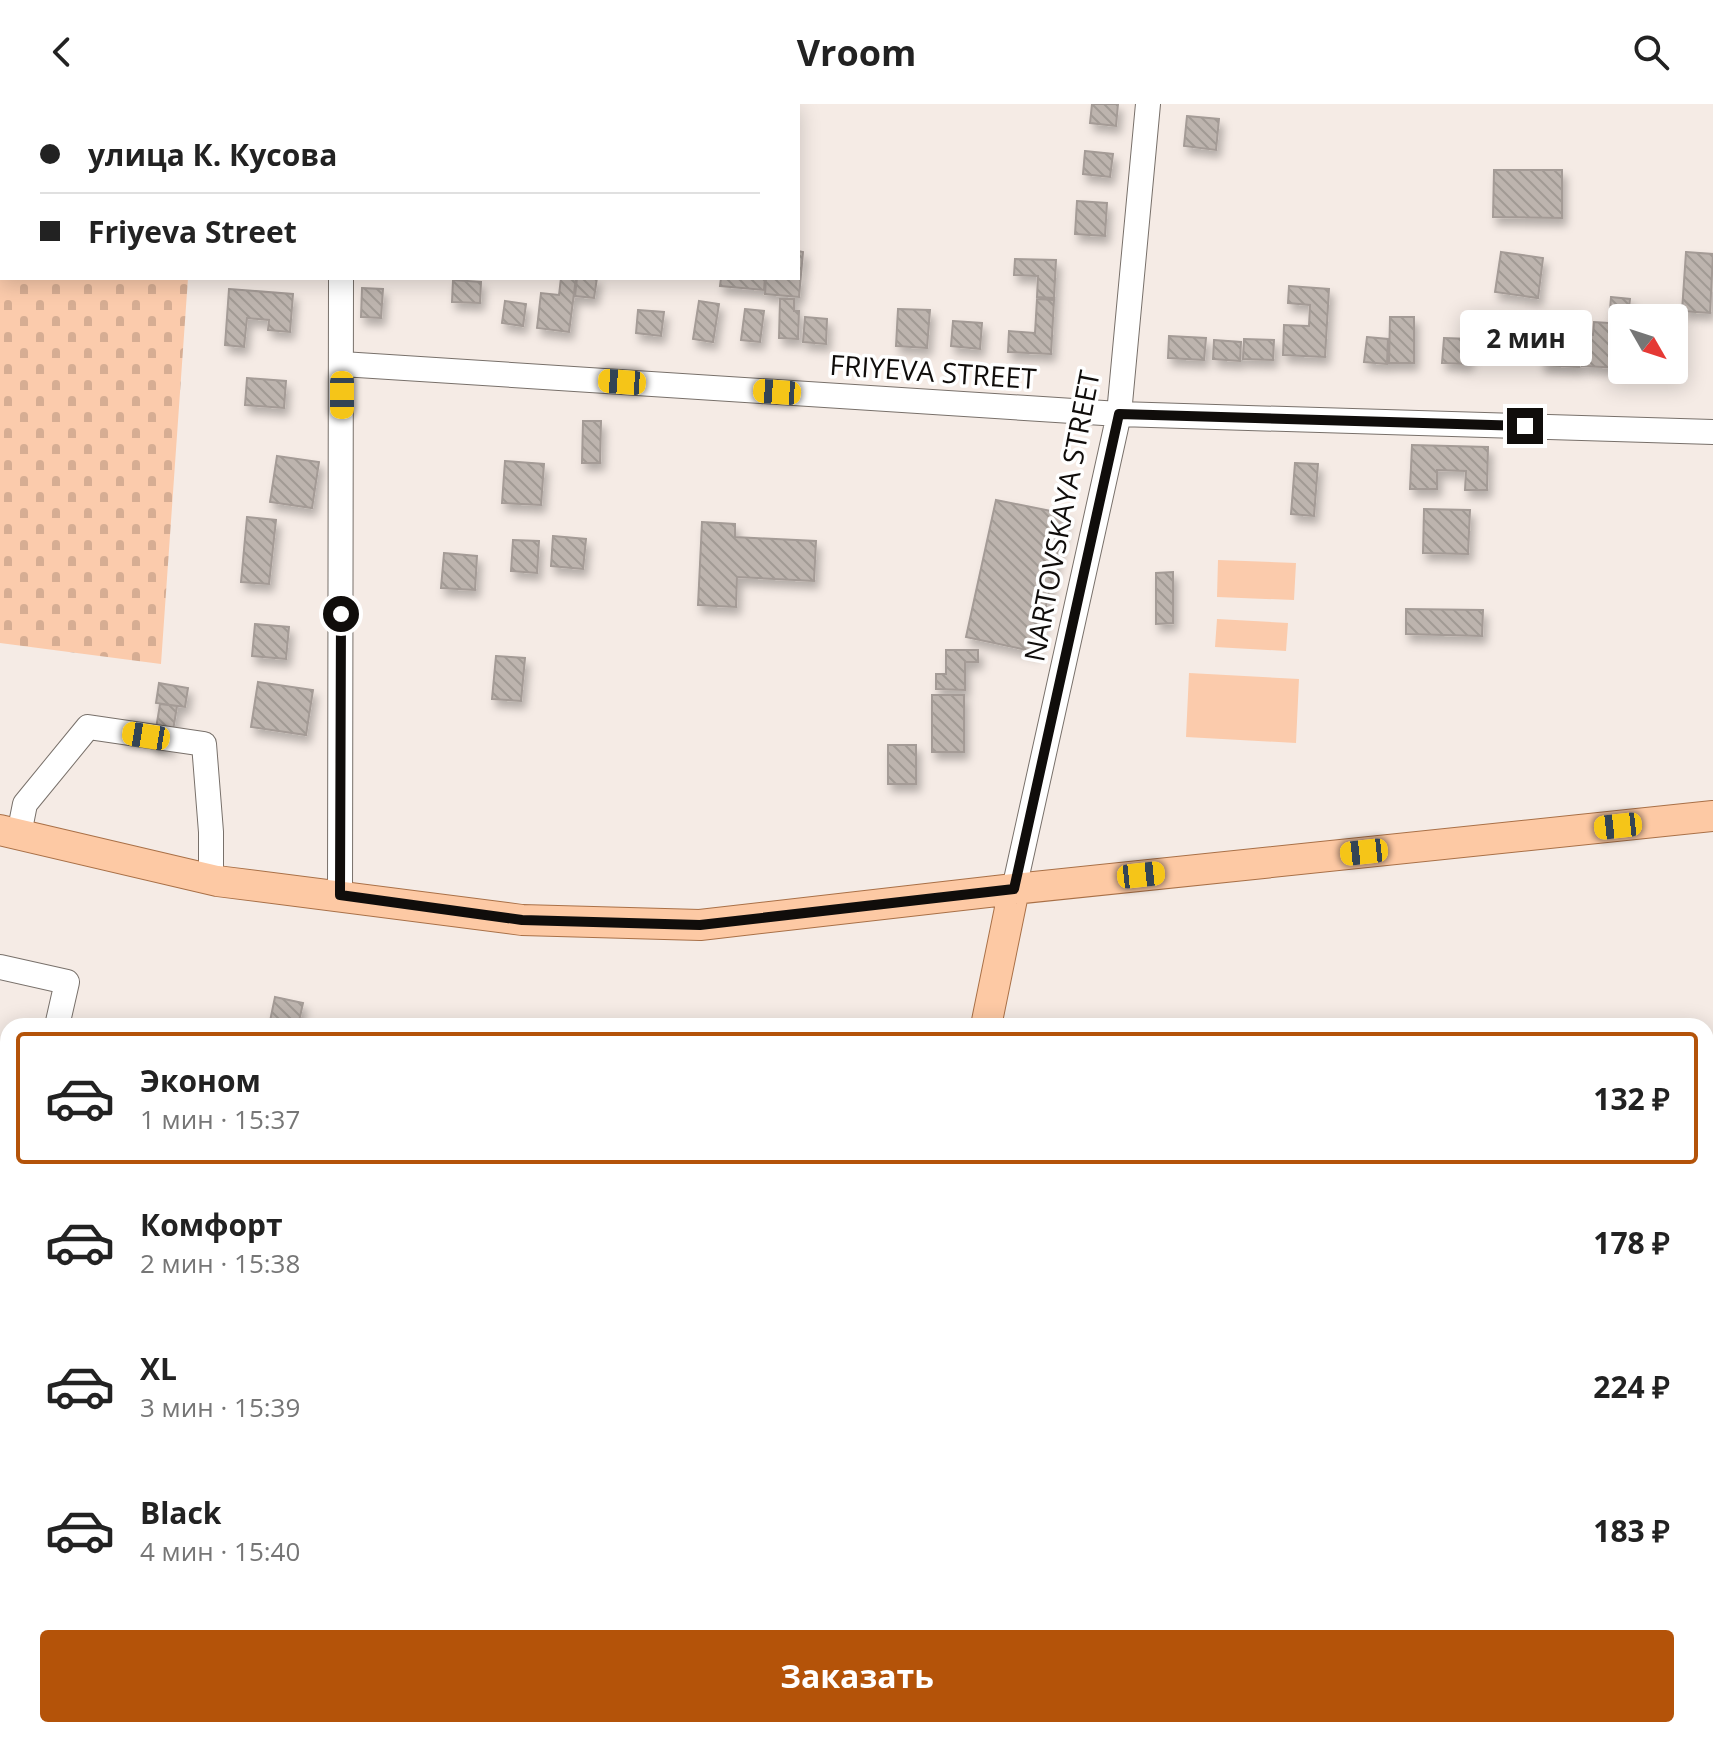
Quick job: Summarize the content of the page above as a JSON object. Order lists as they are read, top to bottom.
{
  "streets": {
    "street": ["FRIYEVA STREET", "NARTOVSKAYA STREET"]
  },
  "crossings": [
    ["FRIYEVA STREET", "NARTOVSKAYA STREET"]
  ],
  "north": "bottom right",
  "page": {
    "header": "Vroom",
    "banner": ["улица К. Кусова", "Friyeva Street"],
    "bubble": "2 мин",
    "list": [
      {
        "name": "Эконом",
        "note": "1 мин · 15:37",
        "value": "132 ₽"
      },
      {
        "name": "Комфорт",
        "note": "2 мин · 15:38",
        "value": "178 ₽"
      },
      {
        "name": "XL",
        "note": "3 мин · 15:39",
        "value": "224 ₽"
      },
      {
        "name": "Black",
        "note": "4 мин · 15:40",
        "value": "183 ₽"
      }
    ],
    "buttons": "Заказать"
  }
}
